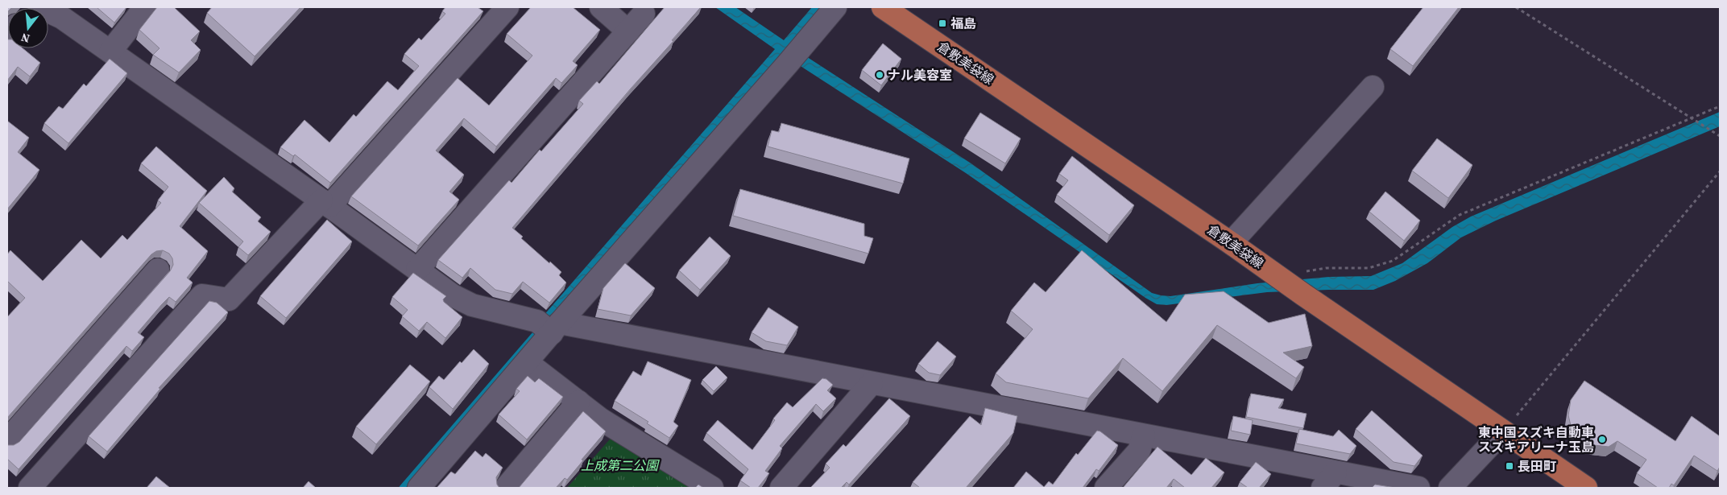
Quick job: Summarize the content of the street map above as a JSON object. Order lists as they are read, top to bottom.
{
  "streets": {
    "main road": ["倉敷美袋線"]
  },
  "parks": ["上成第二公園"],
  "places": {
    "transit": ["福島", "長田町"],
    "other": ["ナル美容室", "東中国スズキ自動車 スズキアリーナ玉島"]
  },
  "north": "bottom"
}
